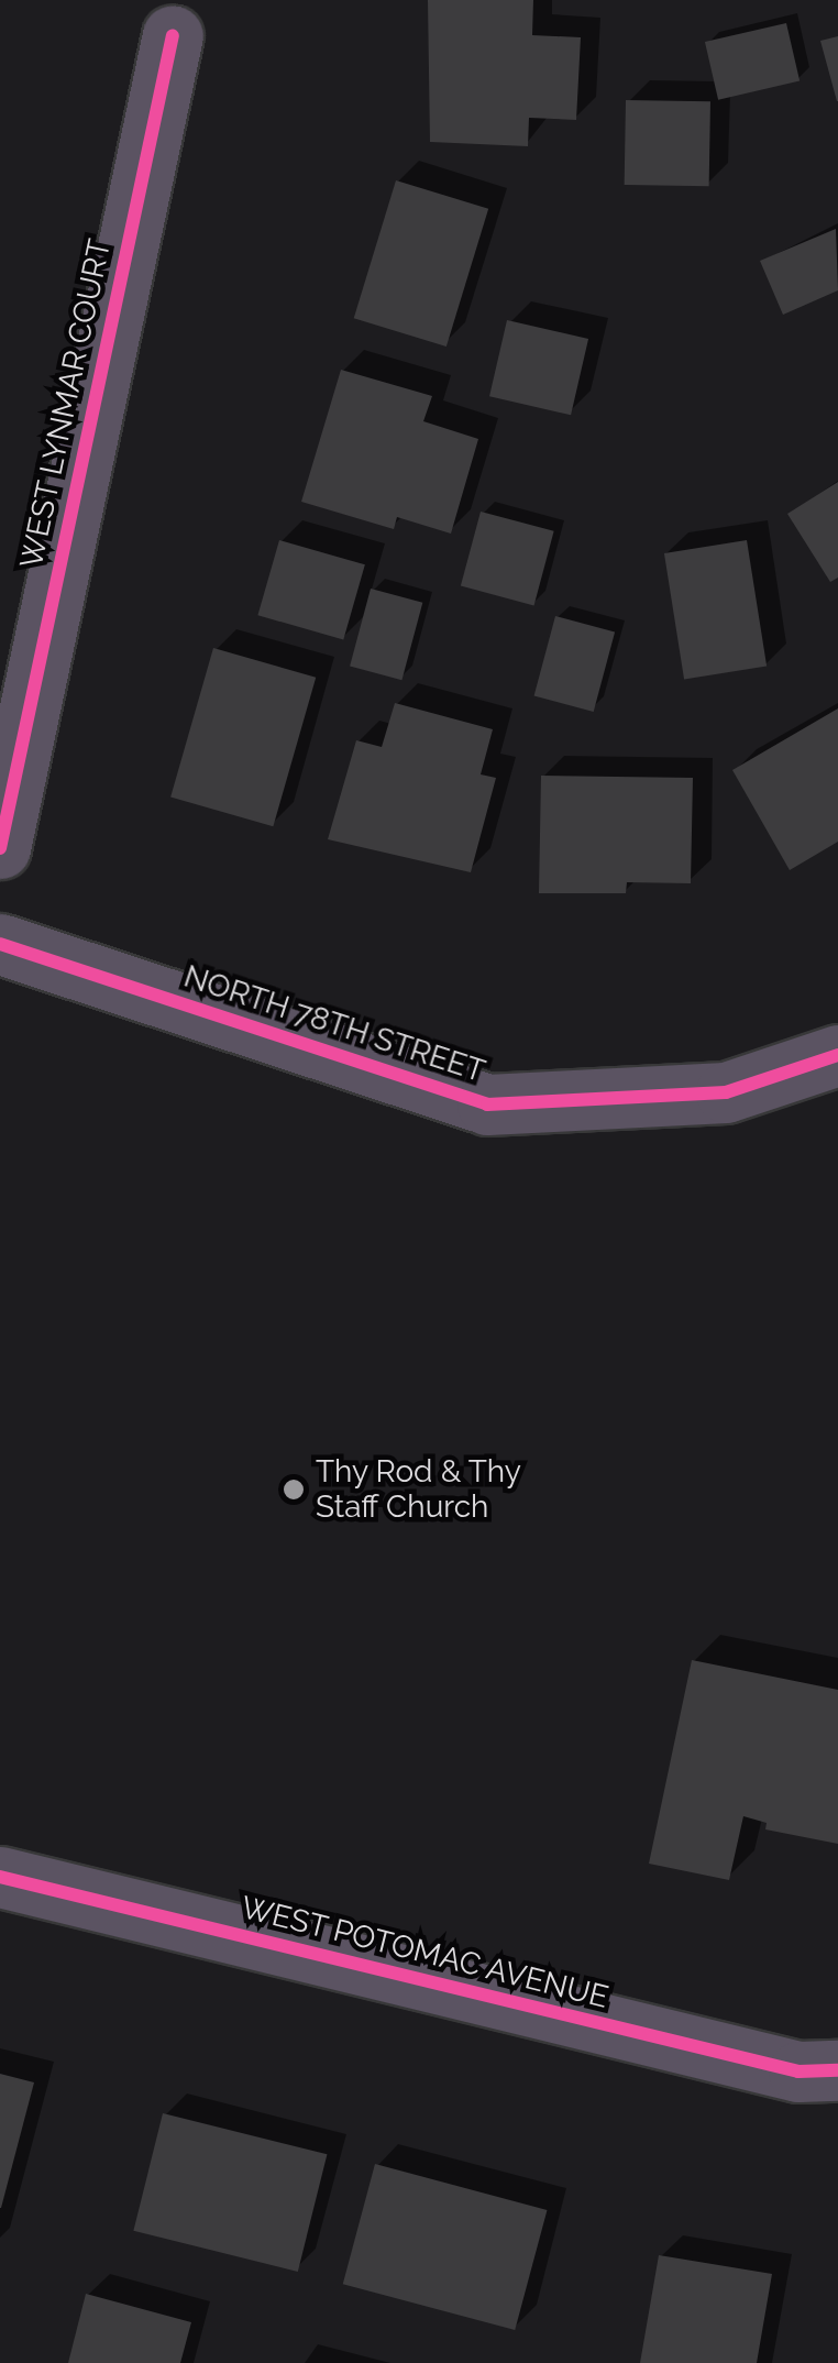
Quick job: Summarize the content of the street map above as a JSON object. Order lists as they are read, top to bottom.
{
  "streets": {
    "street": ["WEST LYNMAR COURT", "NORTH 78TH STREET", "WEST POTOMAC AVENUE"]
  },
  "places": ["Thy Rod & Thy Staff Church"]
}
